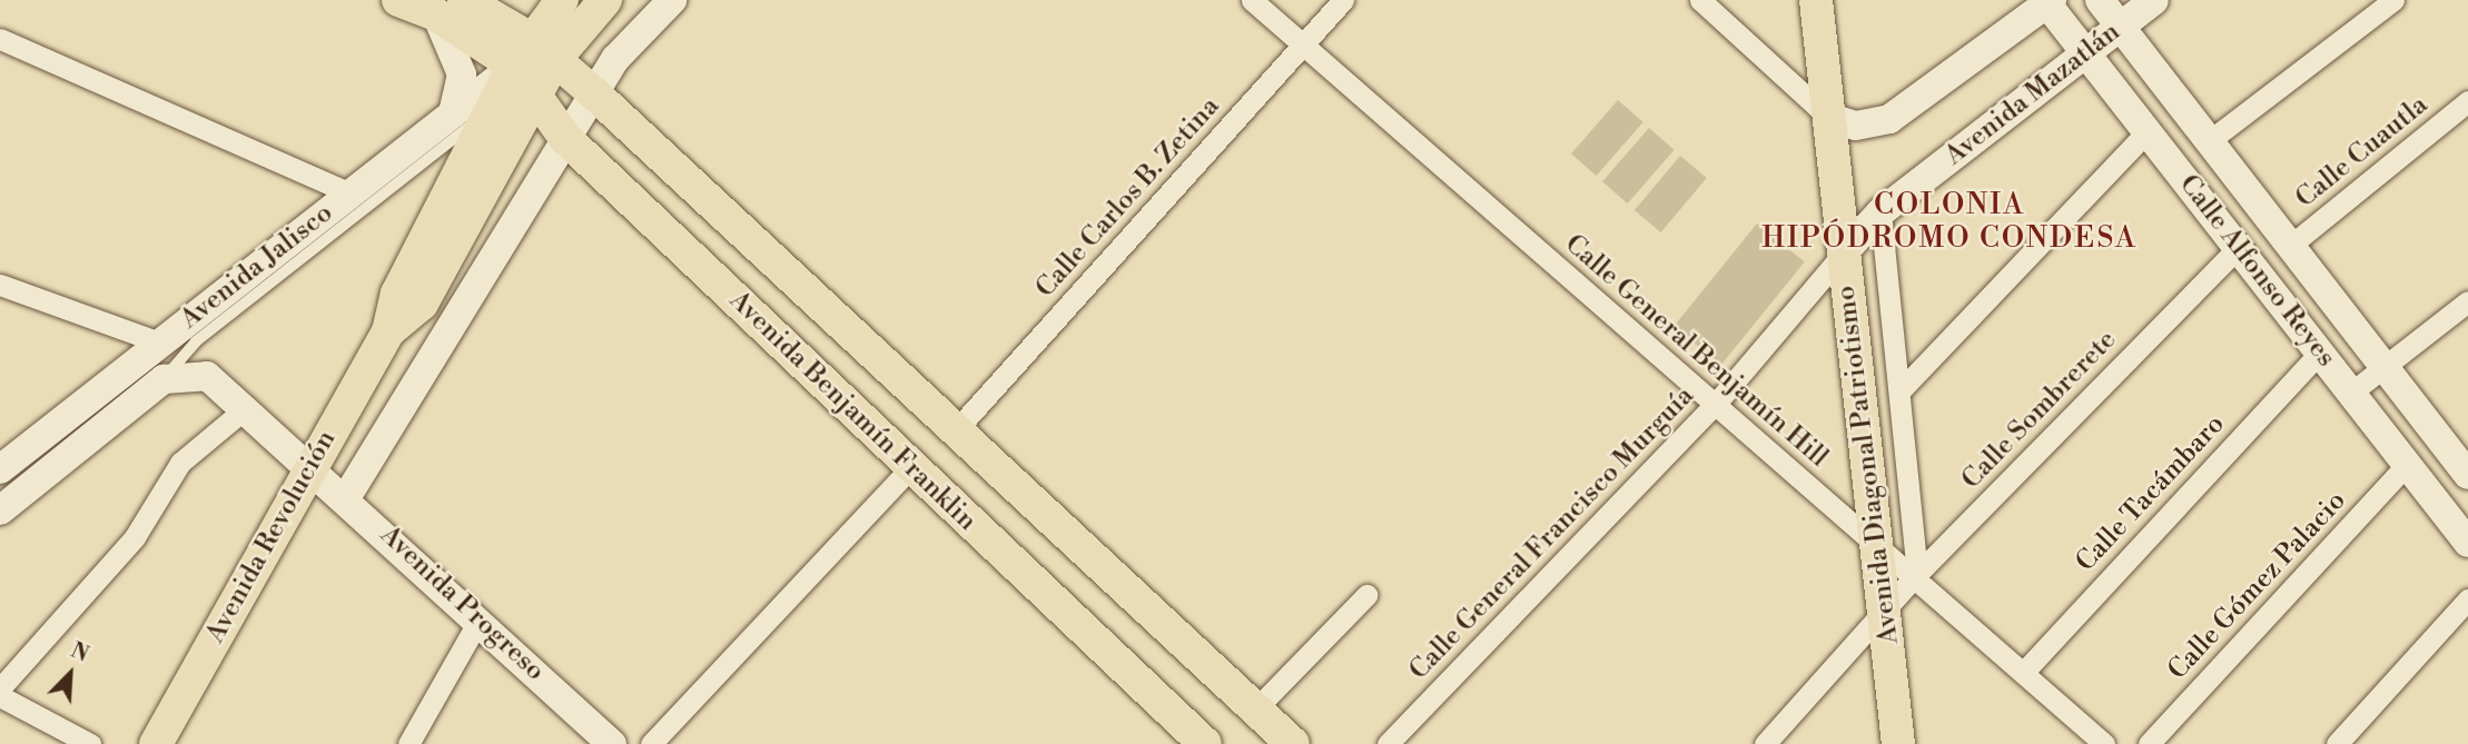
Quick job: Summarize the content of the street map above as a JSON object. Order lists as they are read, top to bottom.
{
  "streets": {
    "main road": [
      "Avenida Mazatlán",
      "Avenida Jalisco",
      "Calle Alfonso Reyes",
      "Avenida Benjamín Franklin",
      "Avenida Diagonal Patriotismo",
      "Avenida Revolución",
      "Avenida Progreso"
    ],
    "street": [
      "Calle Cuautla",
      "Calle Carlos B. Zetina",
      "Calle General Benjamín Hill",
      "Calle Sombrerete",
      "Calle Tacámbaro",
      "Calle General Francisco Murguía",
      "Calle Gómez Palacio"
    ]
  },
  "crossings": [
    ["Avenida Mazatlán", "Calle Alfonso Reyes"],
    ["Avenida Mazatlán", "Avenida Diagonal Patriotismo"],
    ["Avenida Mazatlán", "Calle General Francisco Murguía"],
    ["Calle Cuautla", "Calle Alfonso Reyes"],
    ["Calle Carlos B. Zetina", "Calle General Benjamín Hill"],
    ["Calle Carlos B. Zetina", "Avenida Benjamín Franklin"],
    ["Avenida Jalisco", "Avenida Benjamín Franklin"],
    ["Avenida Jalisco", "Avenida Revolución"],
    ["Calle Alfonso Reyes", "Calle Sombrerete"],
    ["Calle Alfonso Reyes", "Calle Tacámbaro"],
    ["Calle Alfonso Reyes", "Calle Gómez Palacio"],
    ["Calle General Benjamín Hill", "Calle Sombrerete"],
    ["Calle General Benjamín Hill", "Avenida Diagonal Patriotismo"],
    ["Calle General Benjamín Hill", "Calle Tacámbaro"],
    ["Calle General Benjamín Hill", "Calle General Francisco Murguía"],
    ["Calle Sombrerete", "Avenida Diagonal Patriotismo"],
    ["Avenida Benjamín Franklin", "Avenida Revolución"],
    ["Avenida Diagonal Patriotismo", "Calle General Francisco Murguía"],
    ["Avenida Revolución", "Avenida Progreso"]
  ],
  "districts": ["COLONIA HIPÓDROMO CONDESA"],
  "north": "top right"
}
